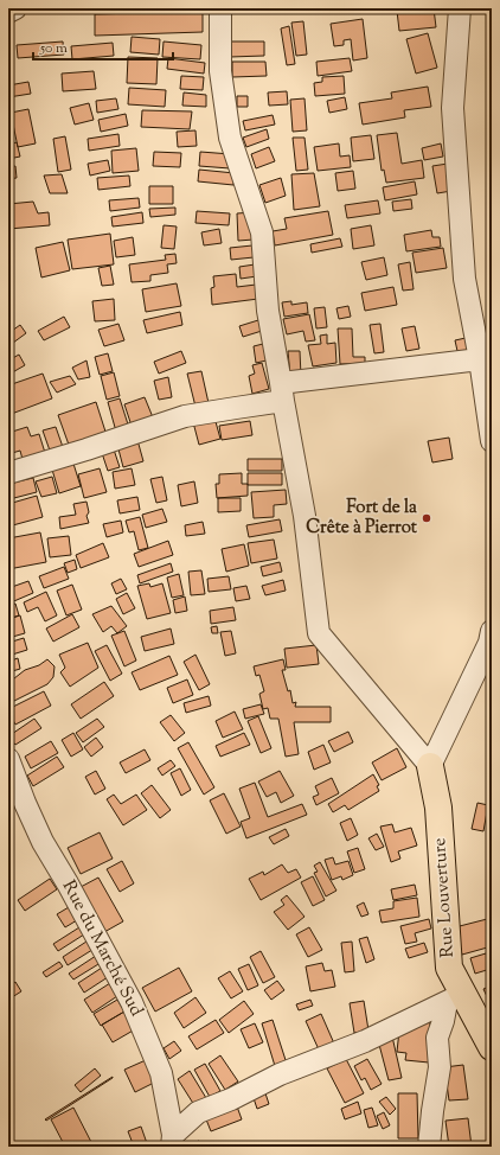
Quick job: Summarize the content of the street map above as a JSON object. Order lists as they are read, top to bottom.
{
  "streets": {
    "main road": ["Rue Louverture"],
    "street": ["Rue du Marché Sud"]
  },
  "places": ["Fort de la Crête à Pierrot"],
  "scale_bar": "50 m"
}
